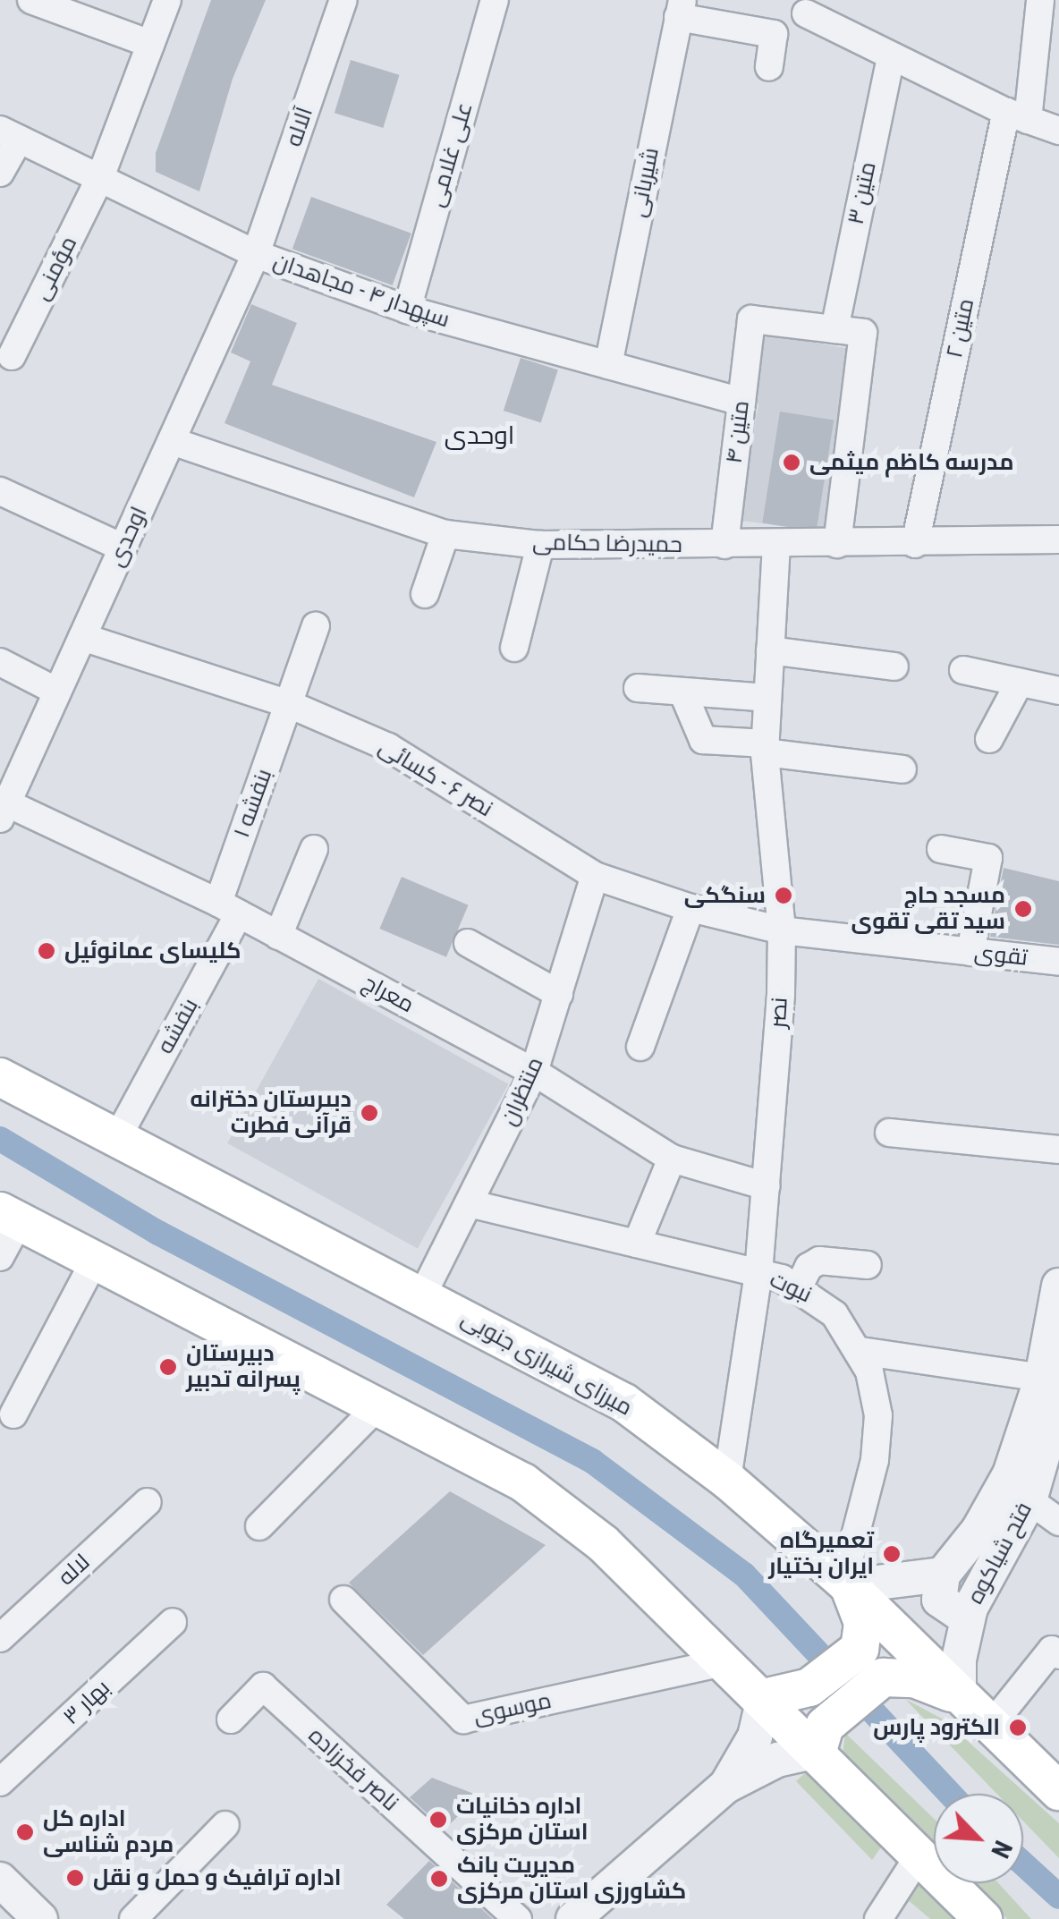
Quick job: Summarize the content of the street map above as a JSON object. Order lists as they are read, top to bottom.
{
  "streets": {
    "main road": ["میرزای شیرازی جنوبی"],
    "street": [
      "آلاله",
      "علی غلامی",
      "شیربانی",
      "متین ۳",
      "مؤمنی",
      "سپهدار ۴ - مجاهدان",
      "متین ۲",
      "متین ۴",
      "اوحدی",
      "حمیدرضا حکامی",
      "نصر ۶ - کسائی",
      "بنفشه ۱",
      "تقوی",
      "معراج",
      "نصر",
      "بنفشه",
      "منتظران",
      "نبوت",
      "فتح شیاکوه",
      "لاله",
      "بهار ۳",
      "موسوی",
      "ناصر فخرزاده"
    ]
  },
  "crossings": [
    ["آلاله", "سپهدار ۴ - مجاهدان"],
    ["آلاله", "اوحدی"],
    ["علی غلامی", "سپهدار ۴ - مجاهدان"],
    ["شیربانی", "سپهدار ۴ - مجاهدان"],
    ["متین ۳", "متین ۴"],
    ["مؤمنی", "سپهدار ۴ - مجاهدان"],
    ["سپهدار ۴ - مجاهدان", "متین ۴"],
    ["سپهدار ۴ - مجاهدان", "اوحدی"],
    ["متین ۲", "حمیدرضا حکامی"],
    ["متین ۴", "حمیدرضا حکامی"],
    ["اوحدی", "حمیدرضا حکامی"],
    ["اوحدی", "نصر ۶ - کسائی"],
    ["اوحدی", "معراج"],
    ["حمیدرضا حکامی", "نصر"],
    ["نصر ۶ - کسائی", "بنفشه ۱"],
    ["نصر ۶ - کسائی", "تقوی"],
    ["نصر ۶ - کسائی", "نصر"],
    ["نصر ۶ - کسائی", "منتظران"],
    ["بنفشه ۱", "معراج"],
    ["بنفشه ۱", "بنفشه"],
    ["تقوی", "نصر"],
    ["معراج", "نصر"],
    ["معراج", "بنفشه"],
    ["معراج", "منتظران"],
    ["نصر", "نبوت"],
    ["نصر", "میرزای شیرازی جنوبی"],
    ["بنفشه", "میرزای شیرازی جنوبی"],
    ["منتظران", "نبوت"],
    ["منتظران", "میرزای شیرازی جنوبی"],
    ["نبوت", "میرزای شیرازی جنوبی"],
    ["نبوت", "فتح شیاکوه"],
    ["میرزای شیرازی جنوبی", "فتح شیاکوه"]
  ],
  "districts": ["اوحدی"],
  "places": [
    "مدرسه كاظم ميثمى",
    "سنگکی",
    "مسجد حاج سید تقی تقوی",
    "کلیسای عمانوئیل",
    "دبیرستان دخترانه قرآنی فطرت",
    "دبیرستان پسرانه تدبیر",
    "تعمیرگاه ایران بختیار",
    "الکترود پارس",
    "اداره دخانیات استان مرکزی",
    "اداره کل مردم شناسی",
    "اداره ترافیک و حمل و نقل",
    "مدیریت بانک کشاورزی استان مرکزی"
  ],
  "north": "bottom right"
}
